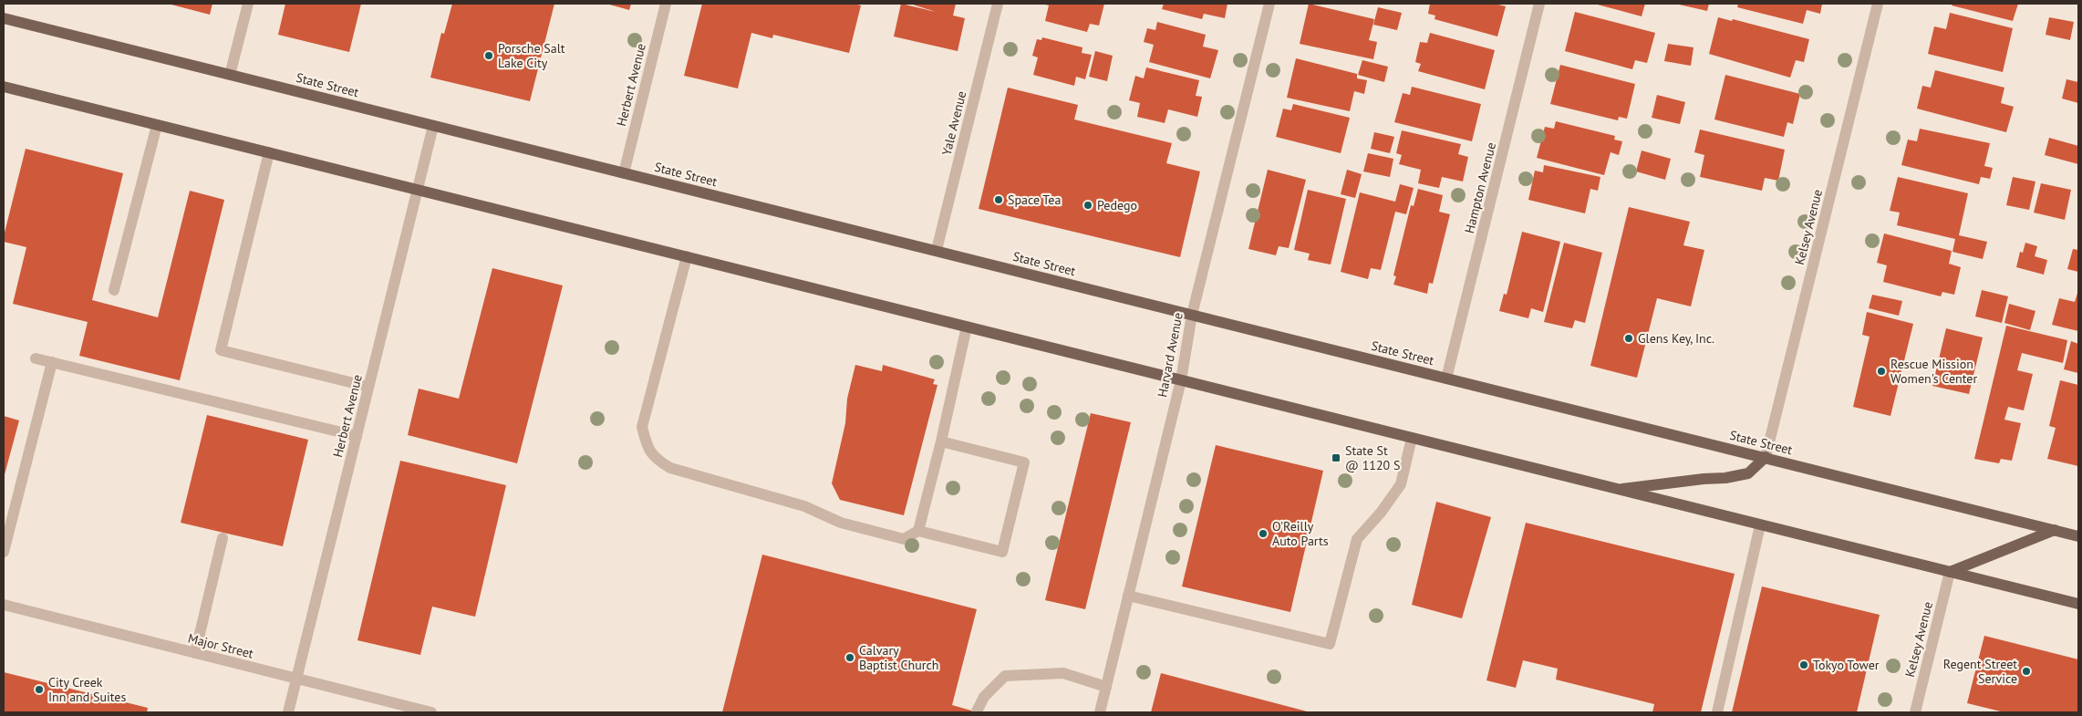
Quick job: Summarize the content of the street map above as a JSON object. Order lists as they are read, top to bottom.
{
  "streets": {
    "main road": ["State Street"],
    "street": [
      "Herbert Avenue",
      "Yale Avenue",
      "Hampton Avenue",
      "Kelsey Avenue",
      "Harvard Avenue",
      "Major Street"
    ]
  },
  "crossings": [
    ["State Street", "Herbert Avenue"],
    ["State Street", "Yale Avenue"],
    ["State Street", "Hampton Avenue"],
    ["State Street", "Kelsey Avenue"],
    ["State Street", "Harvard Avenue"],
    ["Herbert Avenue", "Major Street"]
  ],
  "places": {
    "other": [
      "Porsche Salt Lake City",
      "Space Tea",
      "Pedego",
      "Glens Key, Inc.",
      "Rescue Mission Women's Center",
      "O'Reilly Auto Parts",
      "Calvary Baptist Church",
      "Tokyo Tower",
      "Regent Street Service",
      "City Creek Inn and Suites"
    ],
    "transit": ["State St @ 1120 S"]
  }
}
